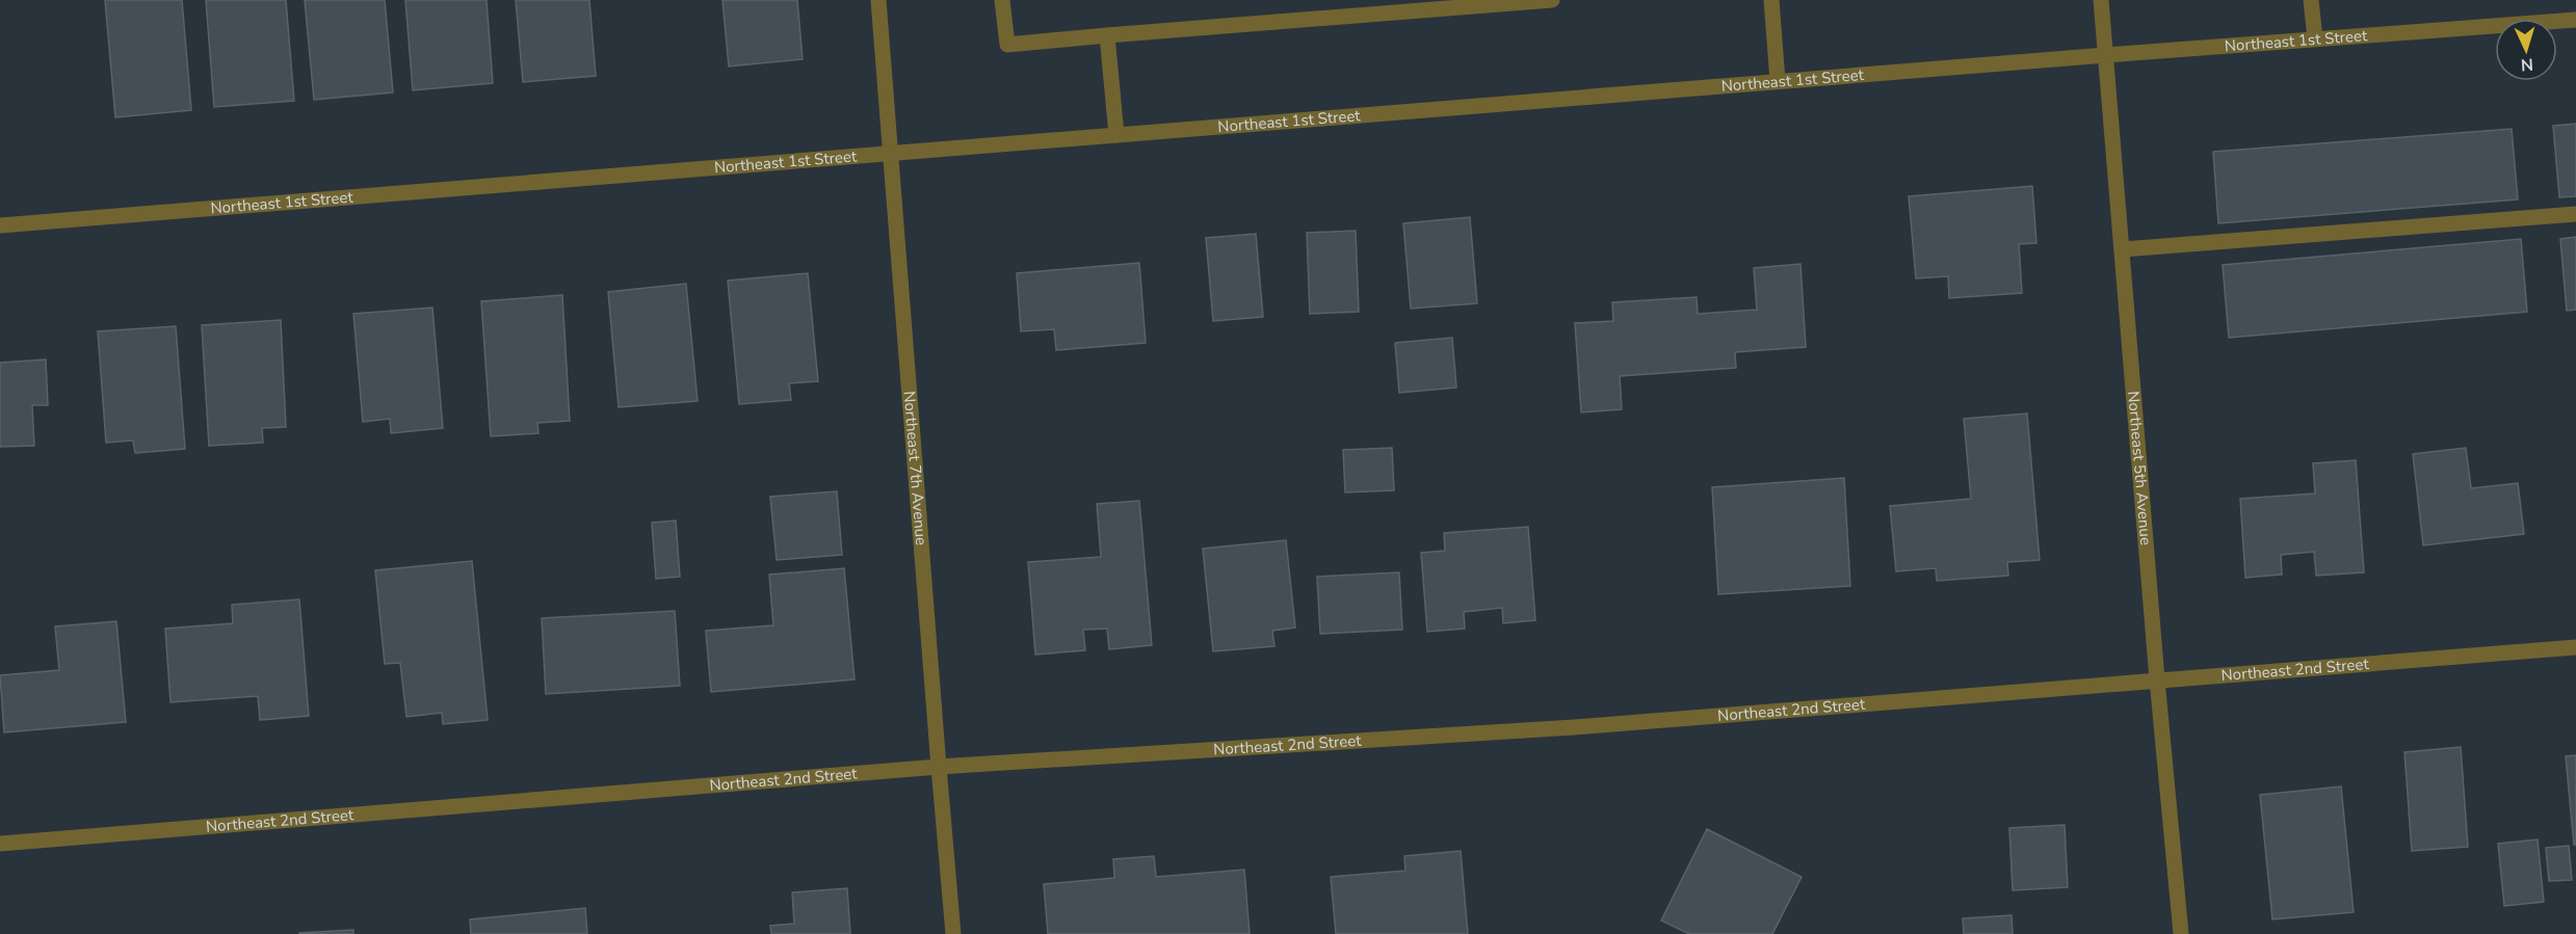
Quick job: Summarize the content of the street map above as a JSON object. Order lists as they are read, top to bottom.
{
  "streets": {
    "street": [
      "Northeast 1st Street",
      "Northeast 7th Avenue",
      "Northeast 5th Avenue",
      "Northeast 2nd Street"
    ]
  },
  "crossings": [
    ["Northeast 1st Street", "Northeast 7th Avenue"],
    ["Northeast 1st Street", "Northeast 5th Avenue"],
    ["Northeast 7th Avenue", "Northeast 2nd Street"],
    ["Northeast 5th Avenue", "Northeast 2nd Street"]
  ],
  "north": "bottom"
}
